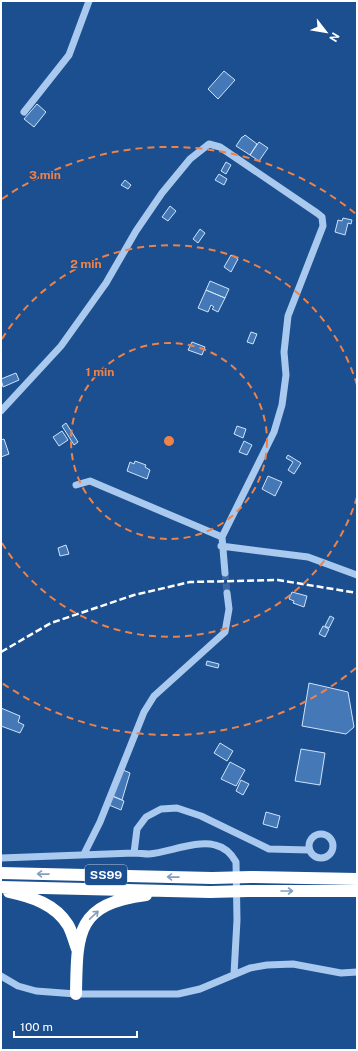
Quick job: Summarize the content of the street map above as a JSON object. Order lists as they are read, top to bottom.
{
  "streets": {
    "highway": ["SS99"]
  },
  "scale_bar": "100 m",
  "north": "bottom right",
  "rings": ["3 min", "2 min", "1 min"]
}
